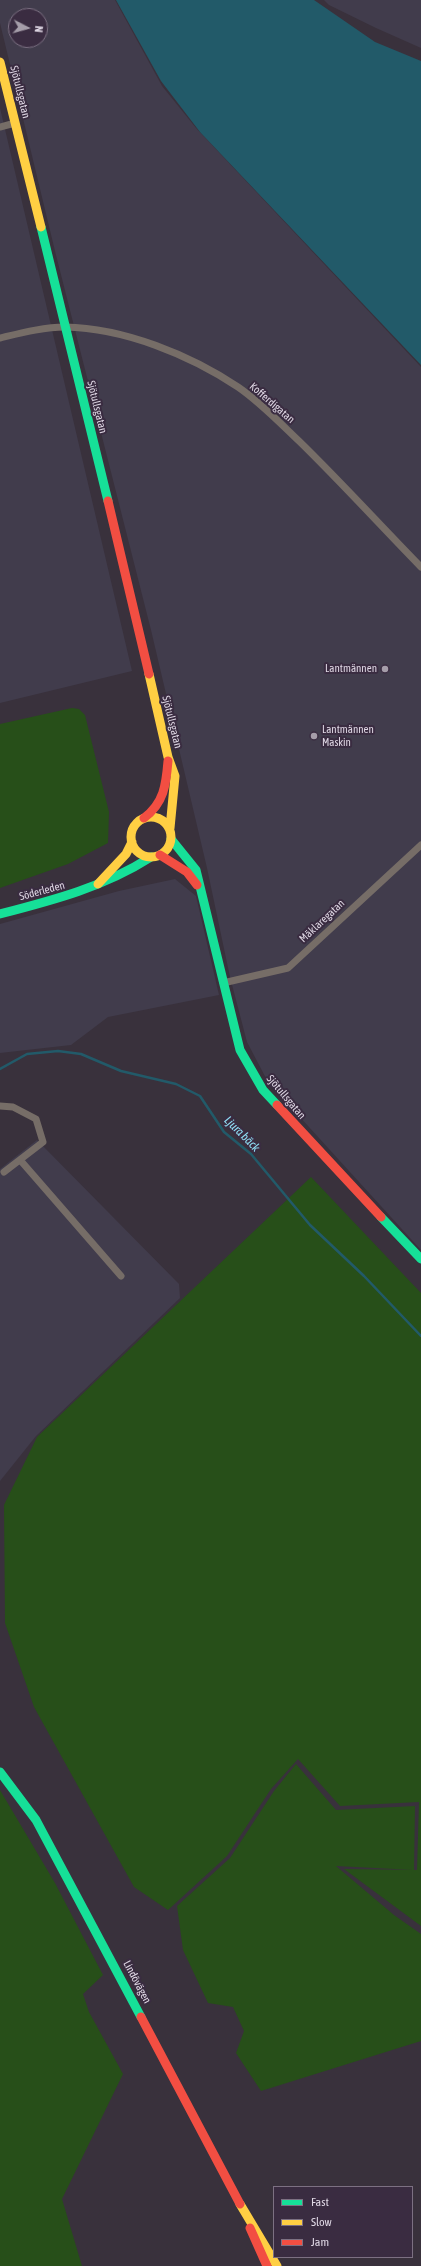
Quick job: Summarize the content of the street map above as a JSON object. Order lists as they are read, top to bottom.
{
  "streets": {
    "main road": ["Sjötullsgatan", "Söderleden", "Lindövägen"],
    "street": ["Kofferdigatan", "Mäklaregatan"]
  },
  "crossings": [
    ["Sjötullsgatan", "Kofferdigatan"],
    ["Sjötullsgatan", "Söderleden"],
    ["Sjötullsgatan", "Mäklaregatan"]
  ],
  "water": ["Ljura bäck"],
  "places": ["Lantmännen", "Lantmännen Maskin"],
  "legend": ["Fast", "Slow", "Jam"],
  "north": "right"
}
